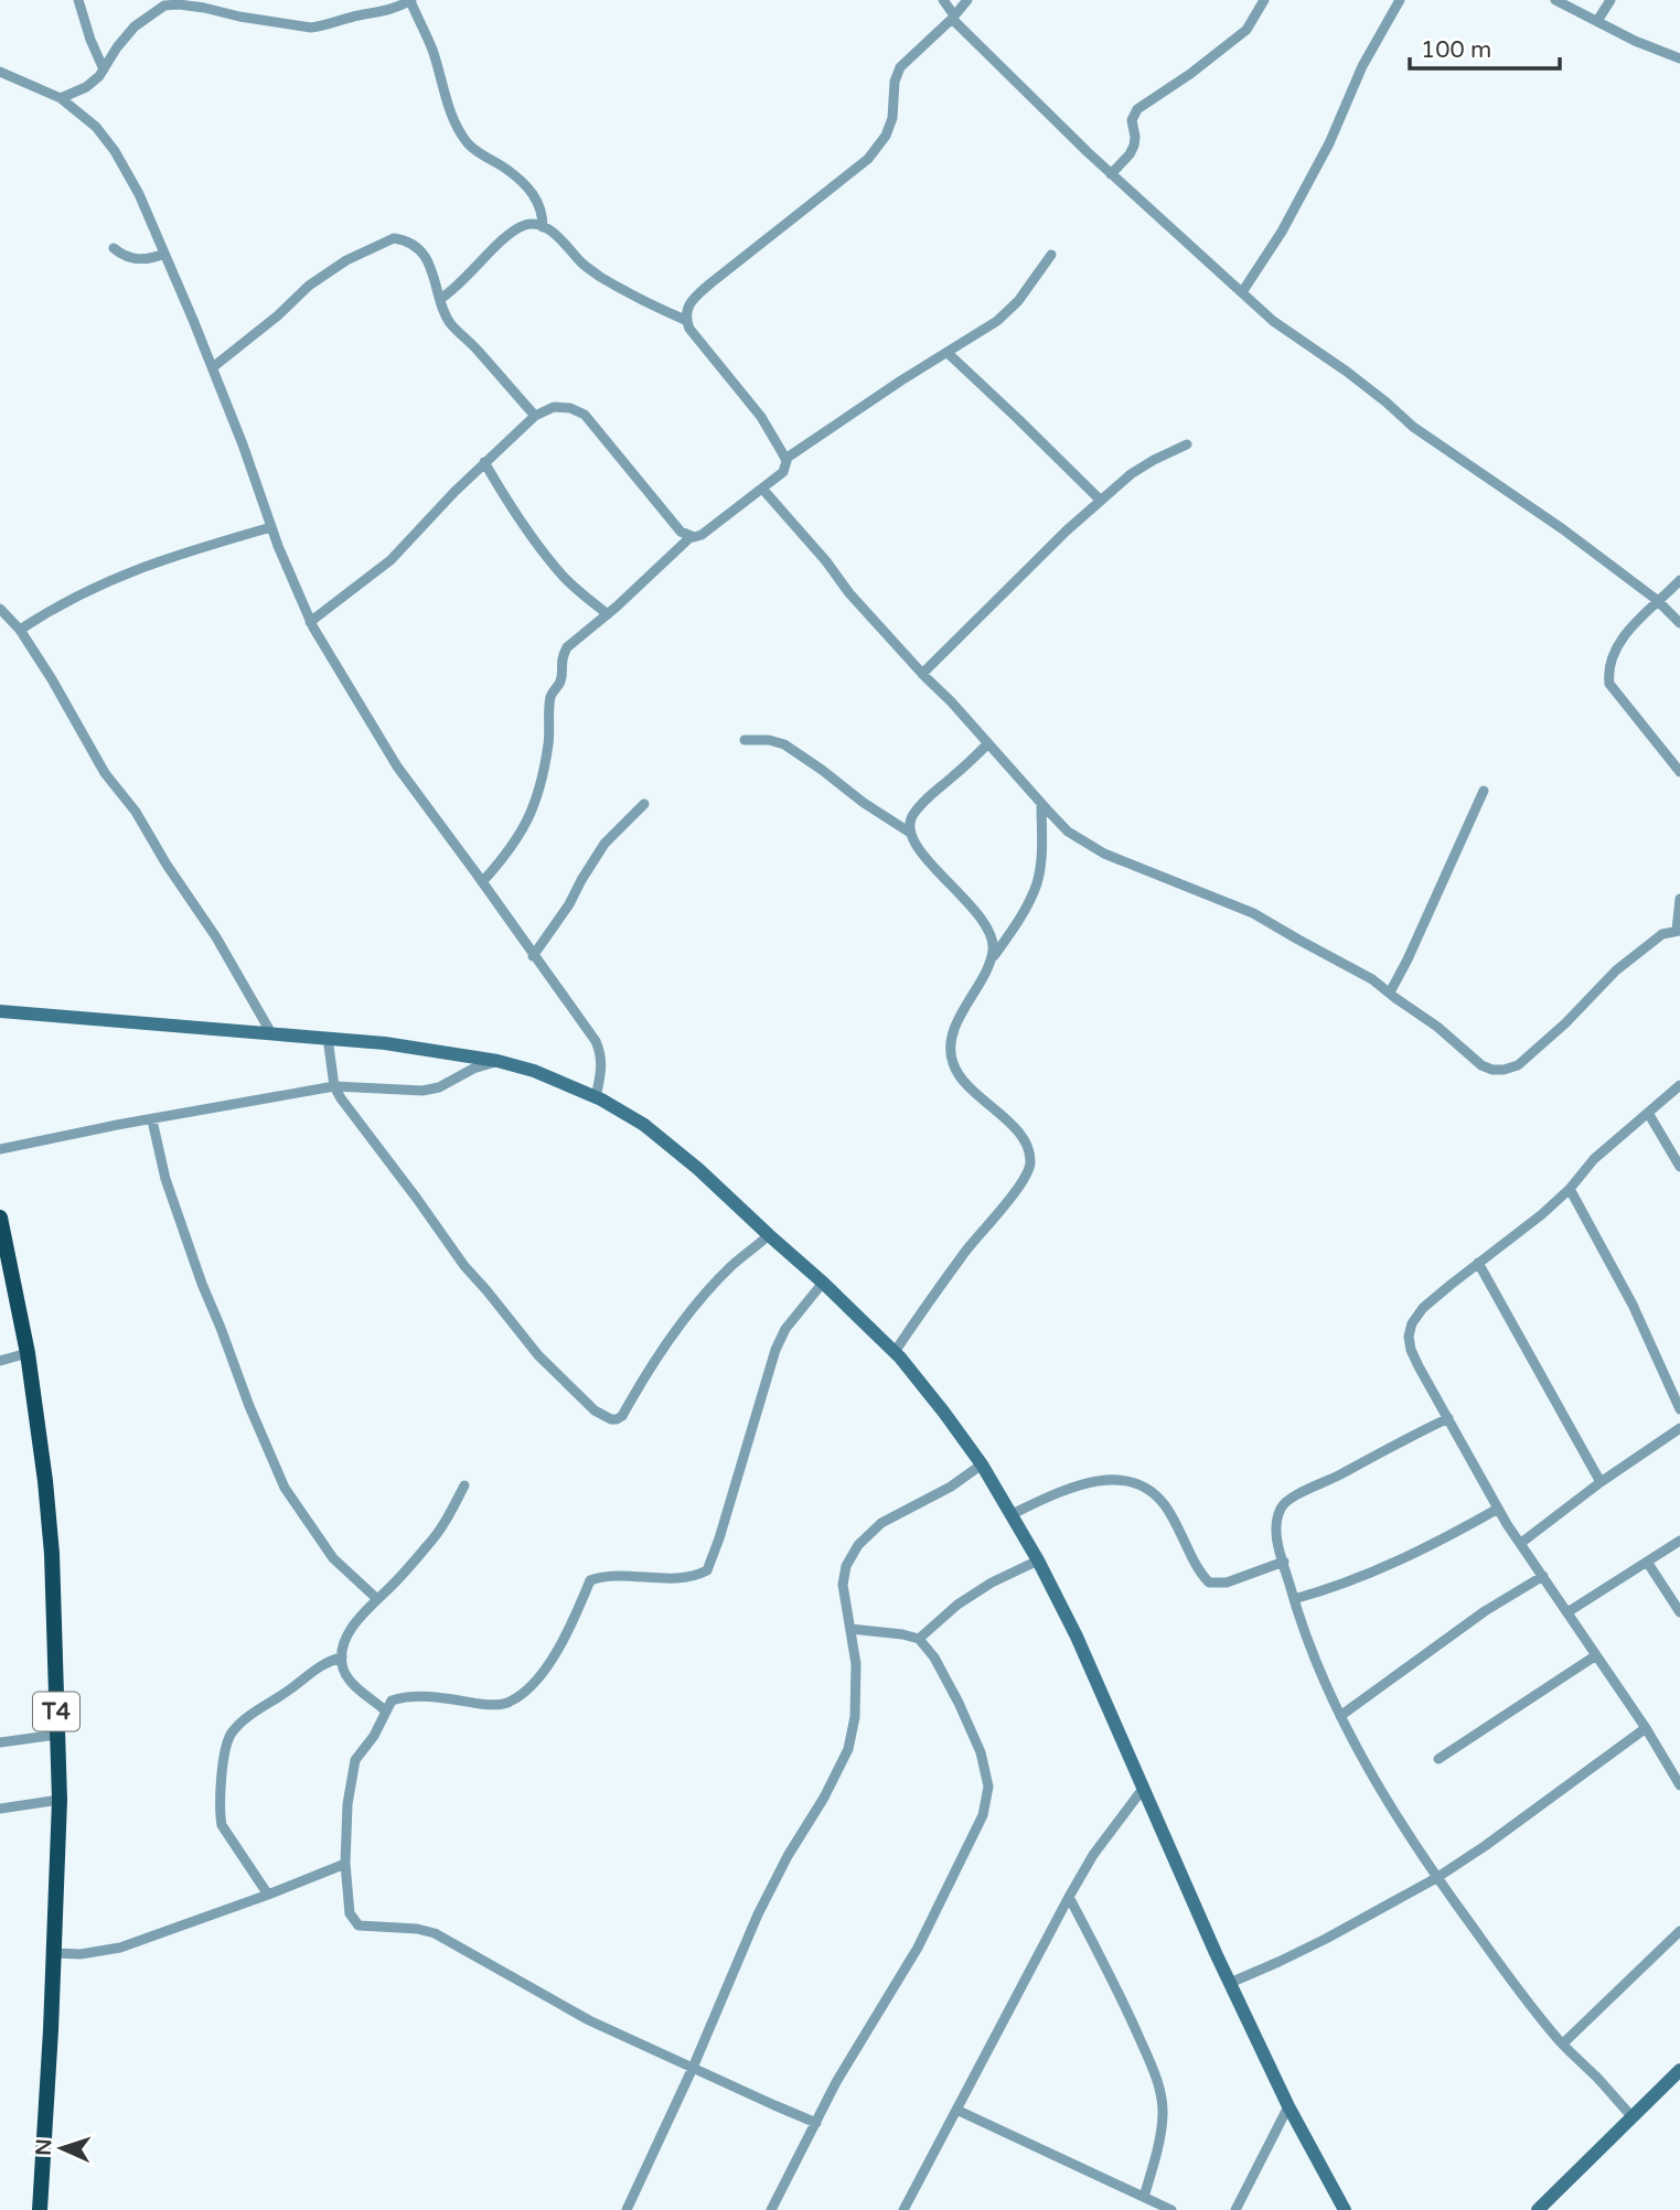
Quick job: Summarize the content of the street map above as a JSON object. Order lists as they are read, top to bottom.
{
  "streets": {
    "highway": ["T4"]
  },
  "scale_bar": "100 m",
  "north": "left"
}
